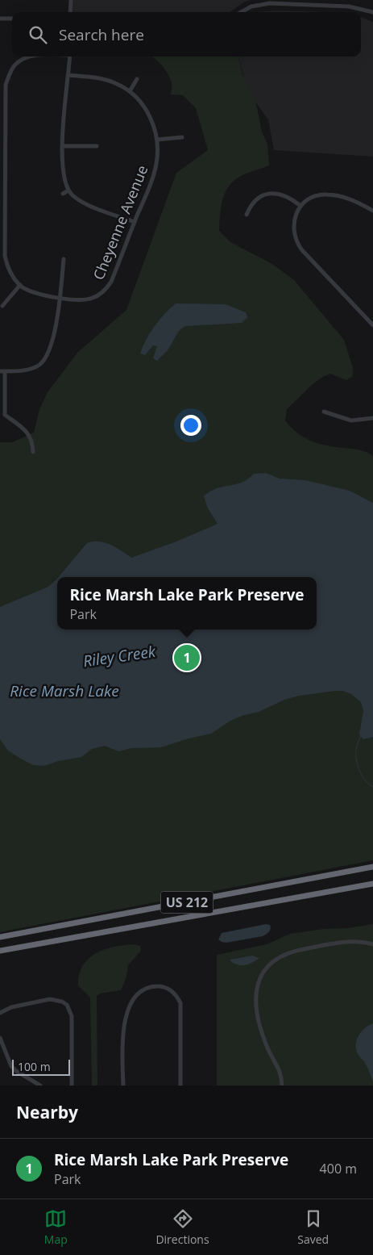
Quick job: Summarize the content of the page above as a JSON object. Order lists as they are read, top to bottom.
{
  "streets": {
    "highway": ["US 212"],
    "street": ["Cheyenne Avenue"]
  },
  "water": ["Riley Creek", "Rice Marsh Lake"],
  "scale_bar": "100 m",
  "page": {
    "search": "Search here",
    "popup": ["Rice Marsh Lake Park Preserve", "Park"],
    "pins": "1",
    "scale": "100 m",
    "heading": "Nearby",
    "list": [
      {
        "mark": "1",
        "name": "Rice Marsh Lake Park Preserve",
        "note": "Park",
        "value": "400 m"
      }
    ],
    "nav": ["Map", "Directions", "Saved"]
  }
}
